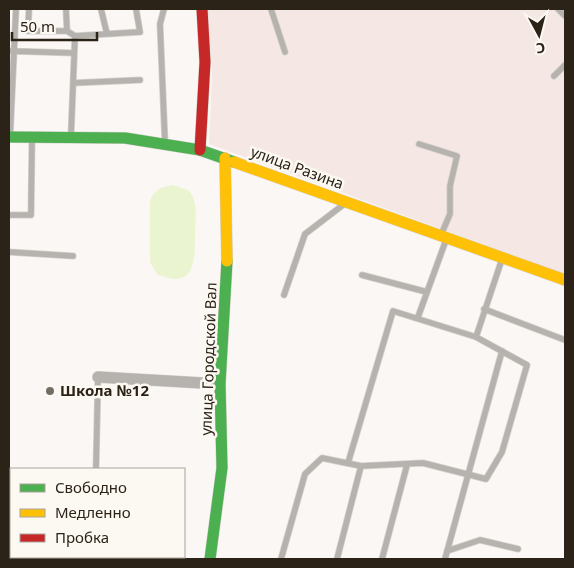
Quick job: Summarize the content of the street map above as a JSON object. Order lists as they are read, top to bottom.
{
  "streets": {
    "street": ["улица Разина", "улица Городской Вал"]
  },
  "crossings": [
    ["улица Разина", "улица Городской Вал"]
  ],
  "places": ["Школа №12"],
  "legend": ["Свободно", "Медленно", "Пробка"],
  "scale_bar": "50 m",
  "north": "bottom"
}
